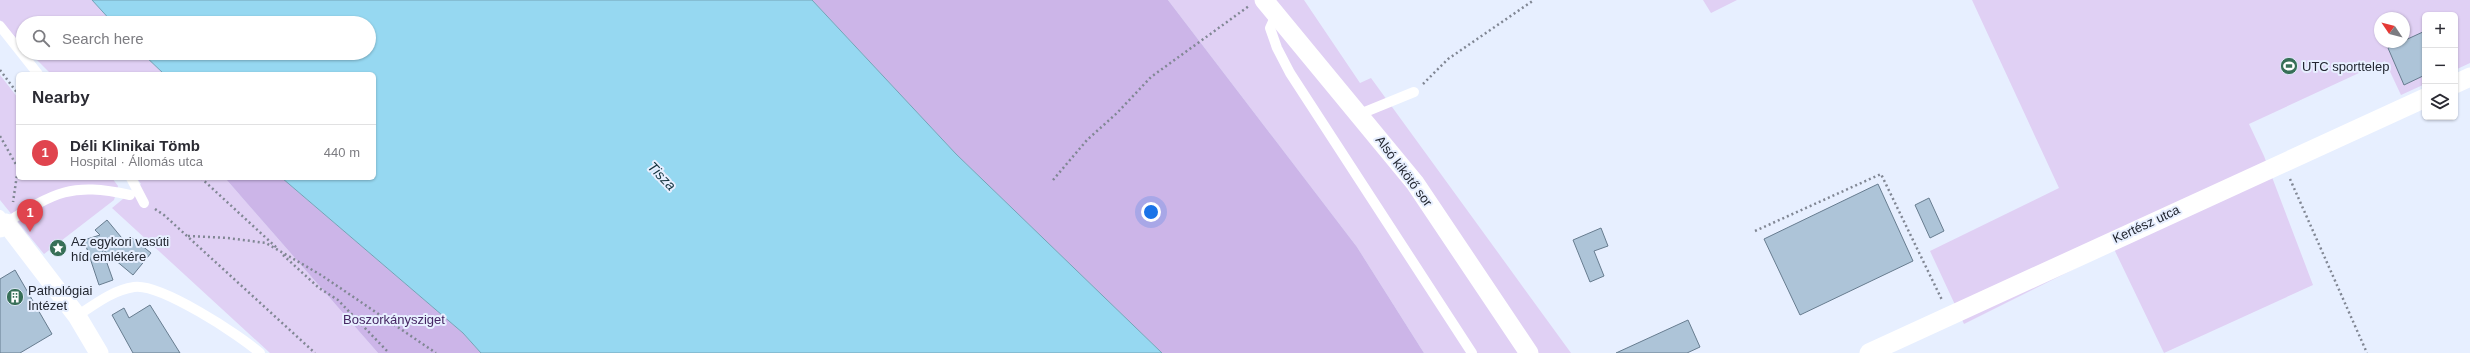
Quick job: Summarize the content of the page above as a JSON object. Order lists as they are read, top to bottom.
{
  "streets": {
    "street": ["Alsó kikötő sor", "Kertész utca"]
  },
  "water": ["Tisza"],
  "parks": ["Boszorkánysziget"],
  "places": {
    "sports": ["UTC sporttelep"],
    "place": ["Az egykori vasúti híd emlékére"],
    "building": ["Pathológiai Intézet"]
  },
  "north": "top left",
  "page": {
    "map_buttons": ["+", "−"],
    "search": "Search here",
    "heading": "Nearby",
    "list": [
      {
        "mark": "1",
        "name": "Déli Klinikai Tömb",
        "note": "Hospital · Állomás utca",
        "value": "440 m"
      }
    ],
    "pins": "1"
  }
}
